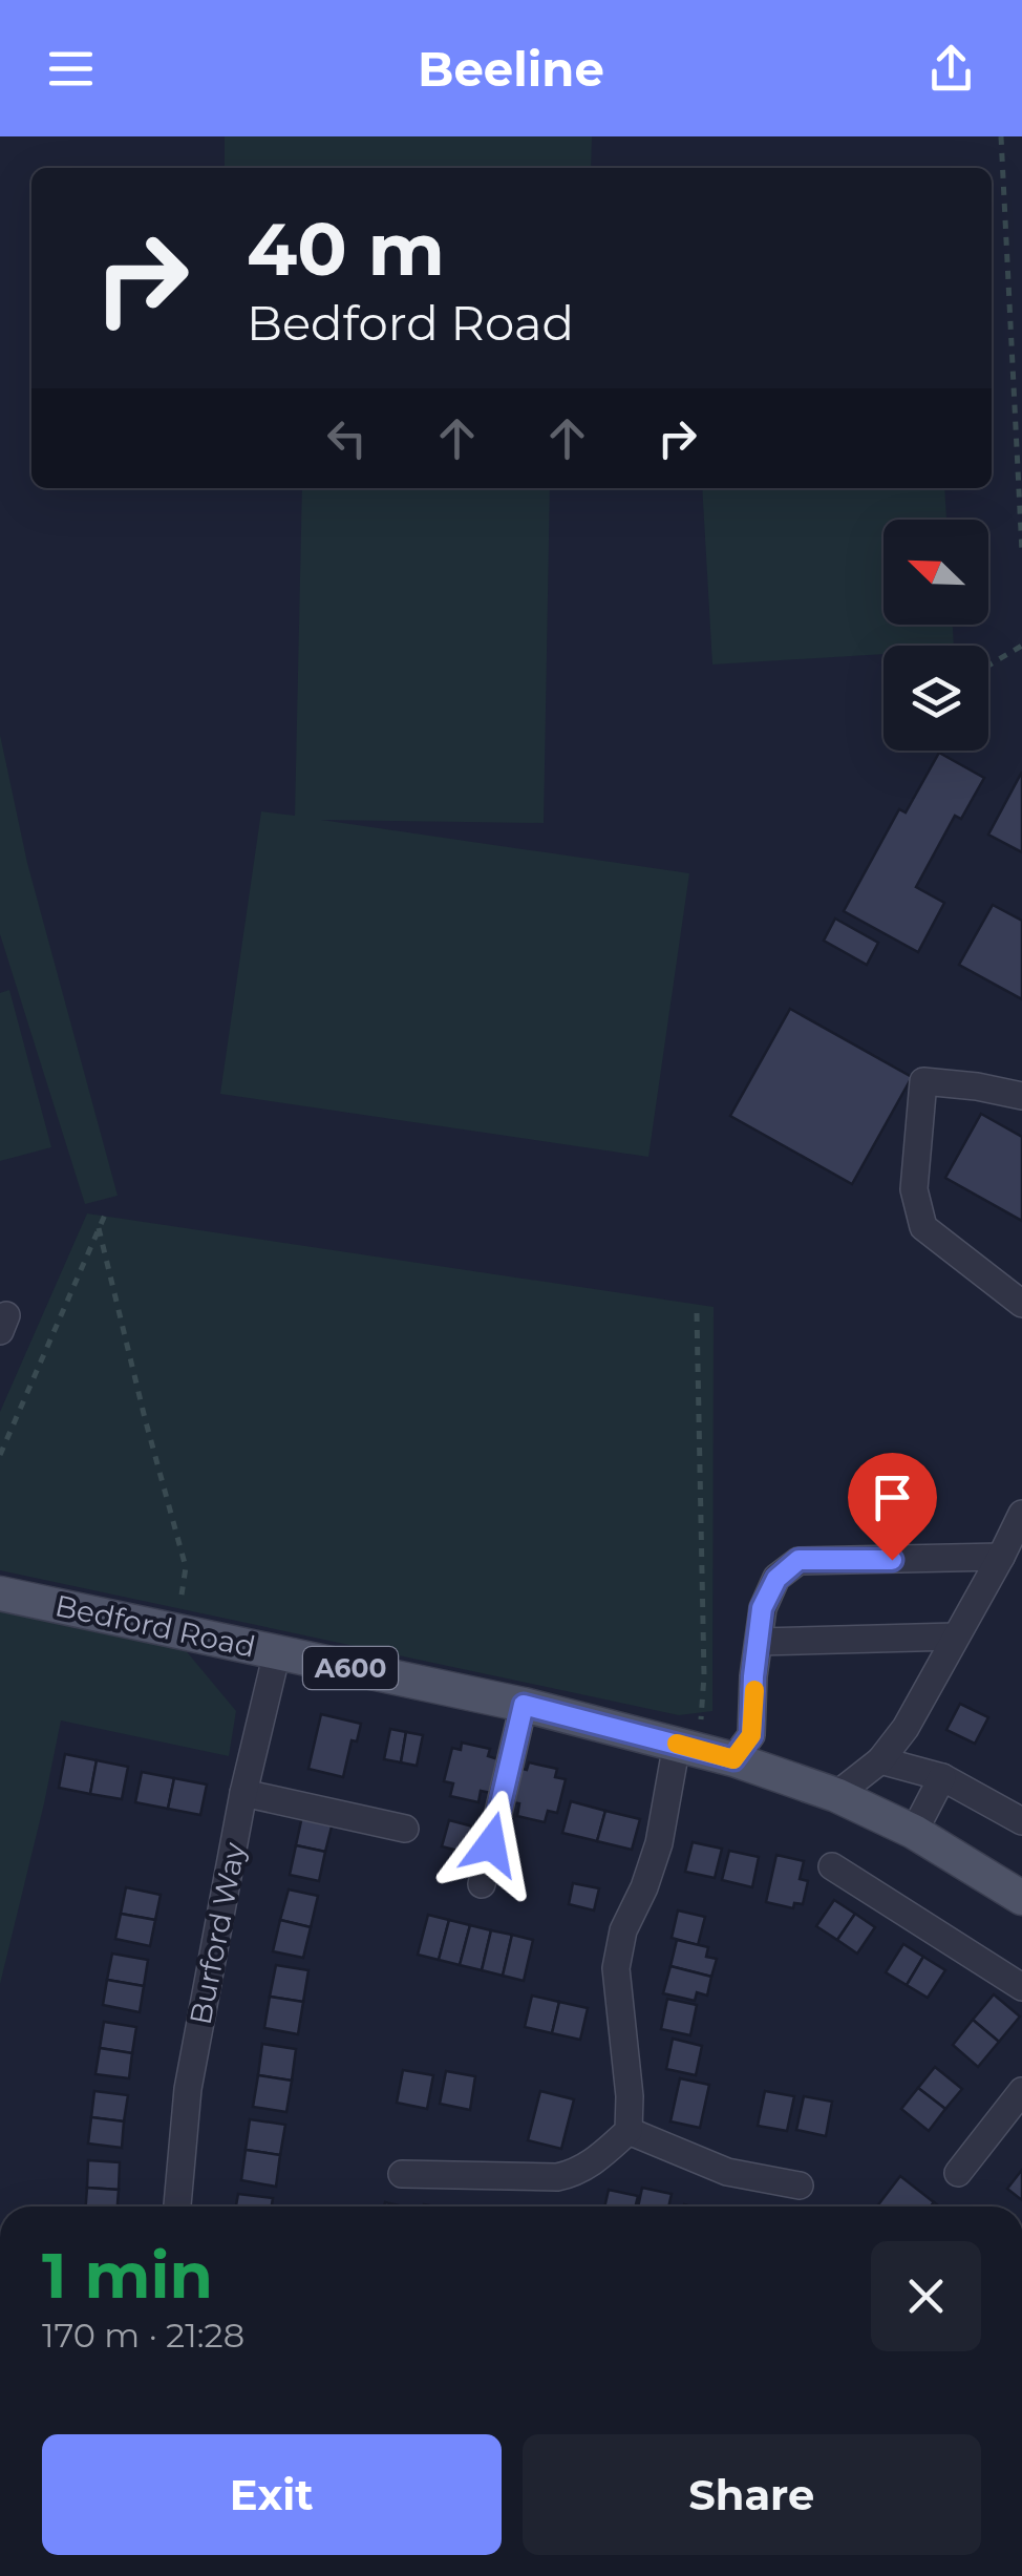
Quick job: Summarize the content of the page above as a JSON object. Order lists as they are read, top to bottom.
{
  "streets": {
    "main road": ["Bedford Road", "A600"],
    "street": ["Burford Way"]
  },
  "crossings": [
    ["Bedford Road", "Burford Way"]
  ],
  "north": "top left",
  "page": {
    "header": "Beeline",
    "turn": ["40 m", "Bedford Road"],
    "heading": ["1 min", "170 m · 21:28"],
    "buttons": ["Exit", "Share"]
  }
}
